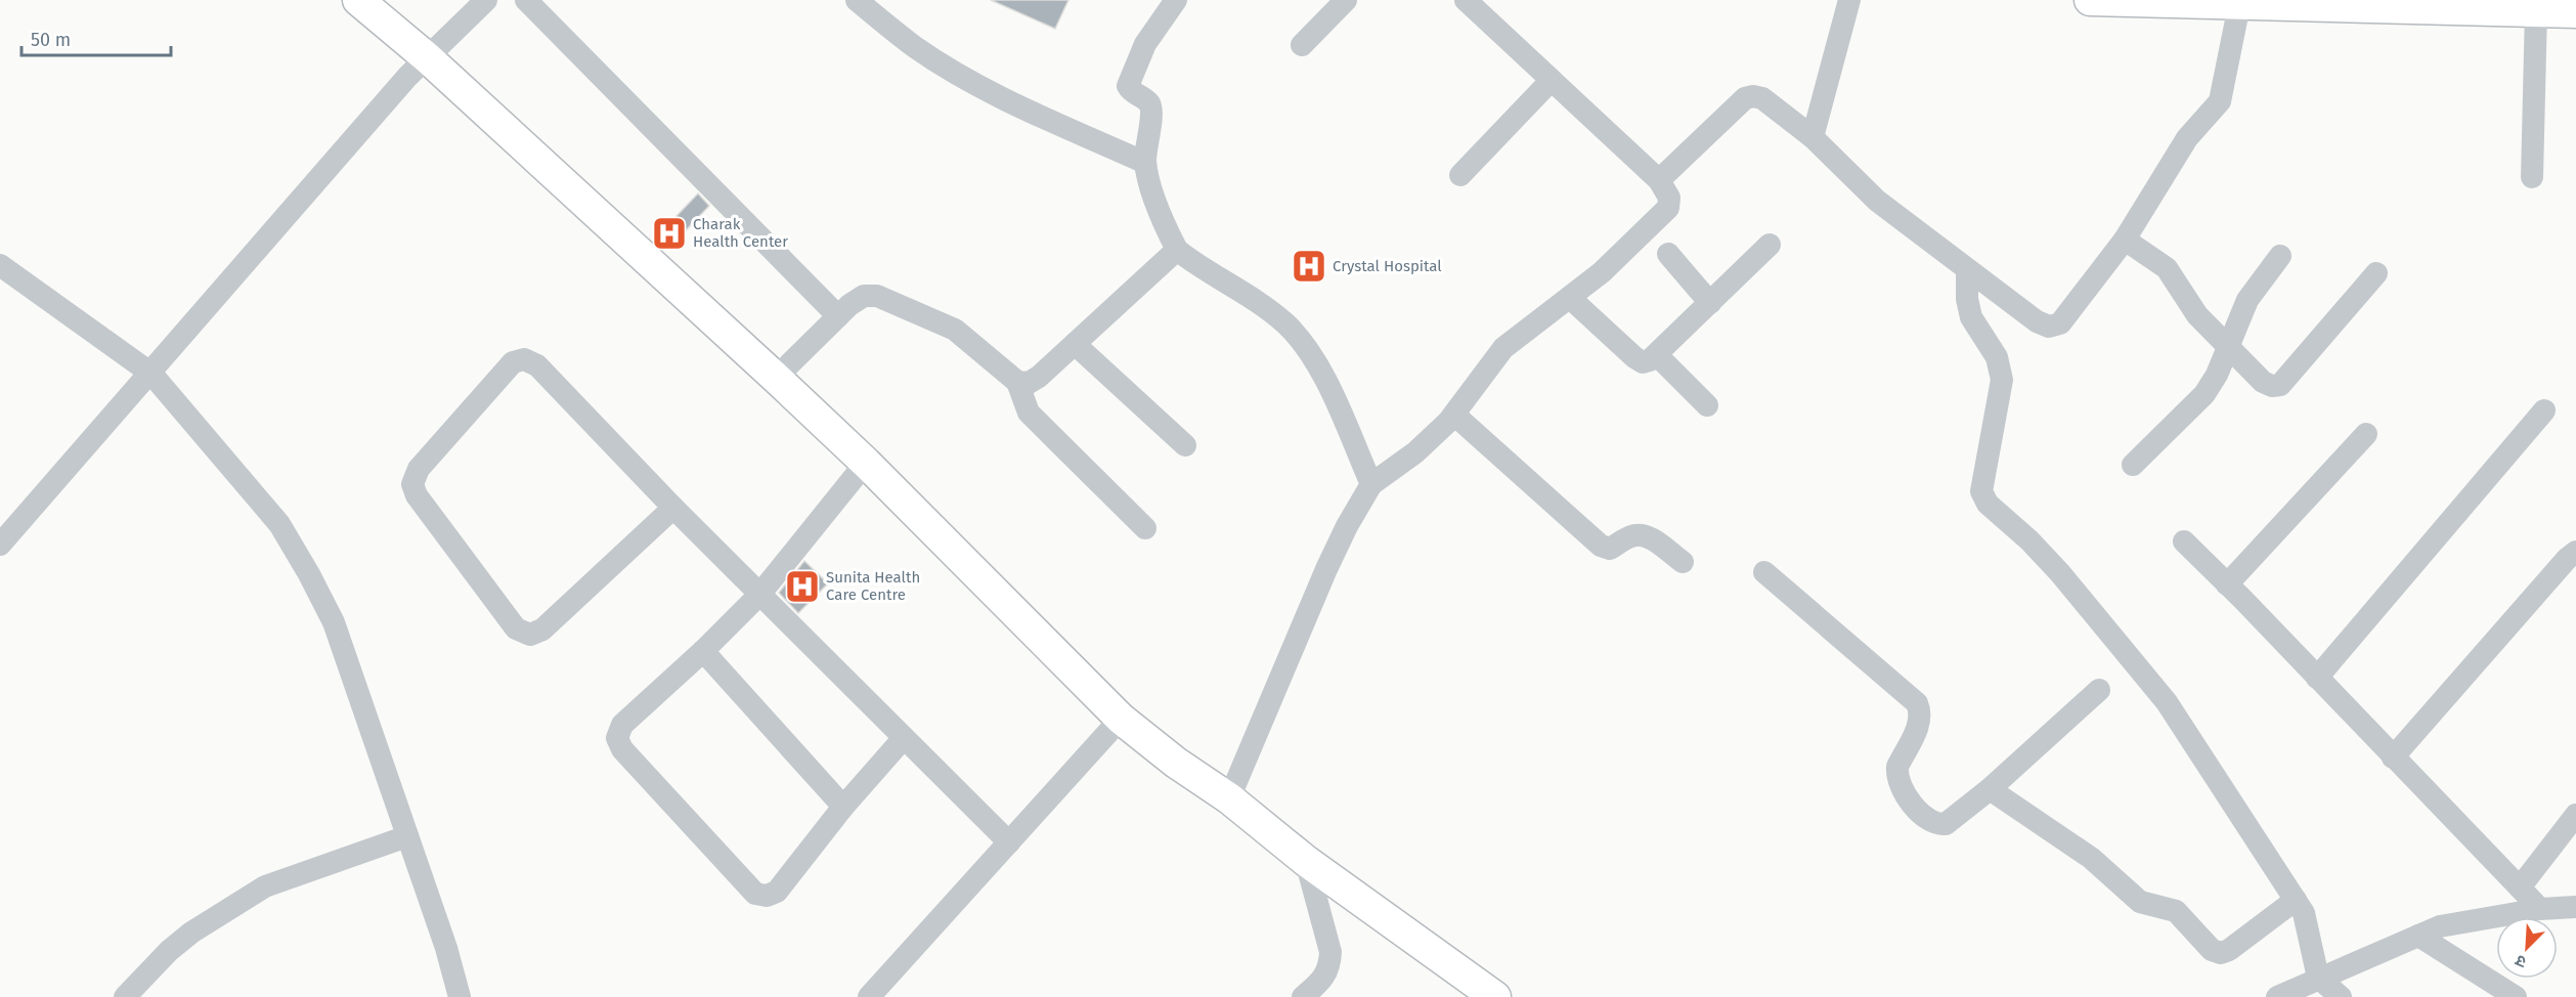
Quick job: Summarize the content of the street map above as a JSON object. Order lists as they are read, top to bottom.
{
  "places": {
    "hospital": ["Charak Health Center", "Crystal Hospital", "Sunita Health Care Centre"]
  },
  "scale_bar": "50 m",
  "north": "bottom left"
}
